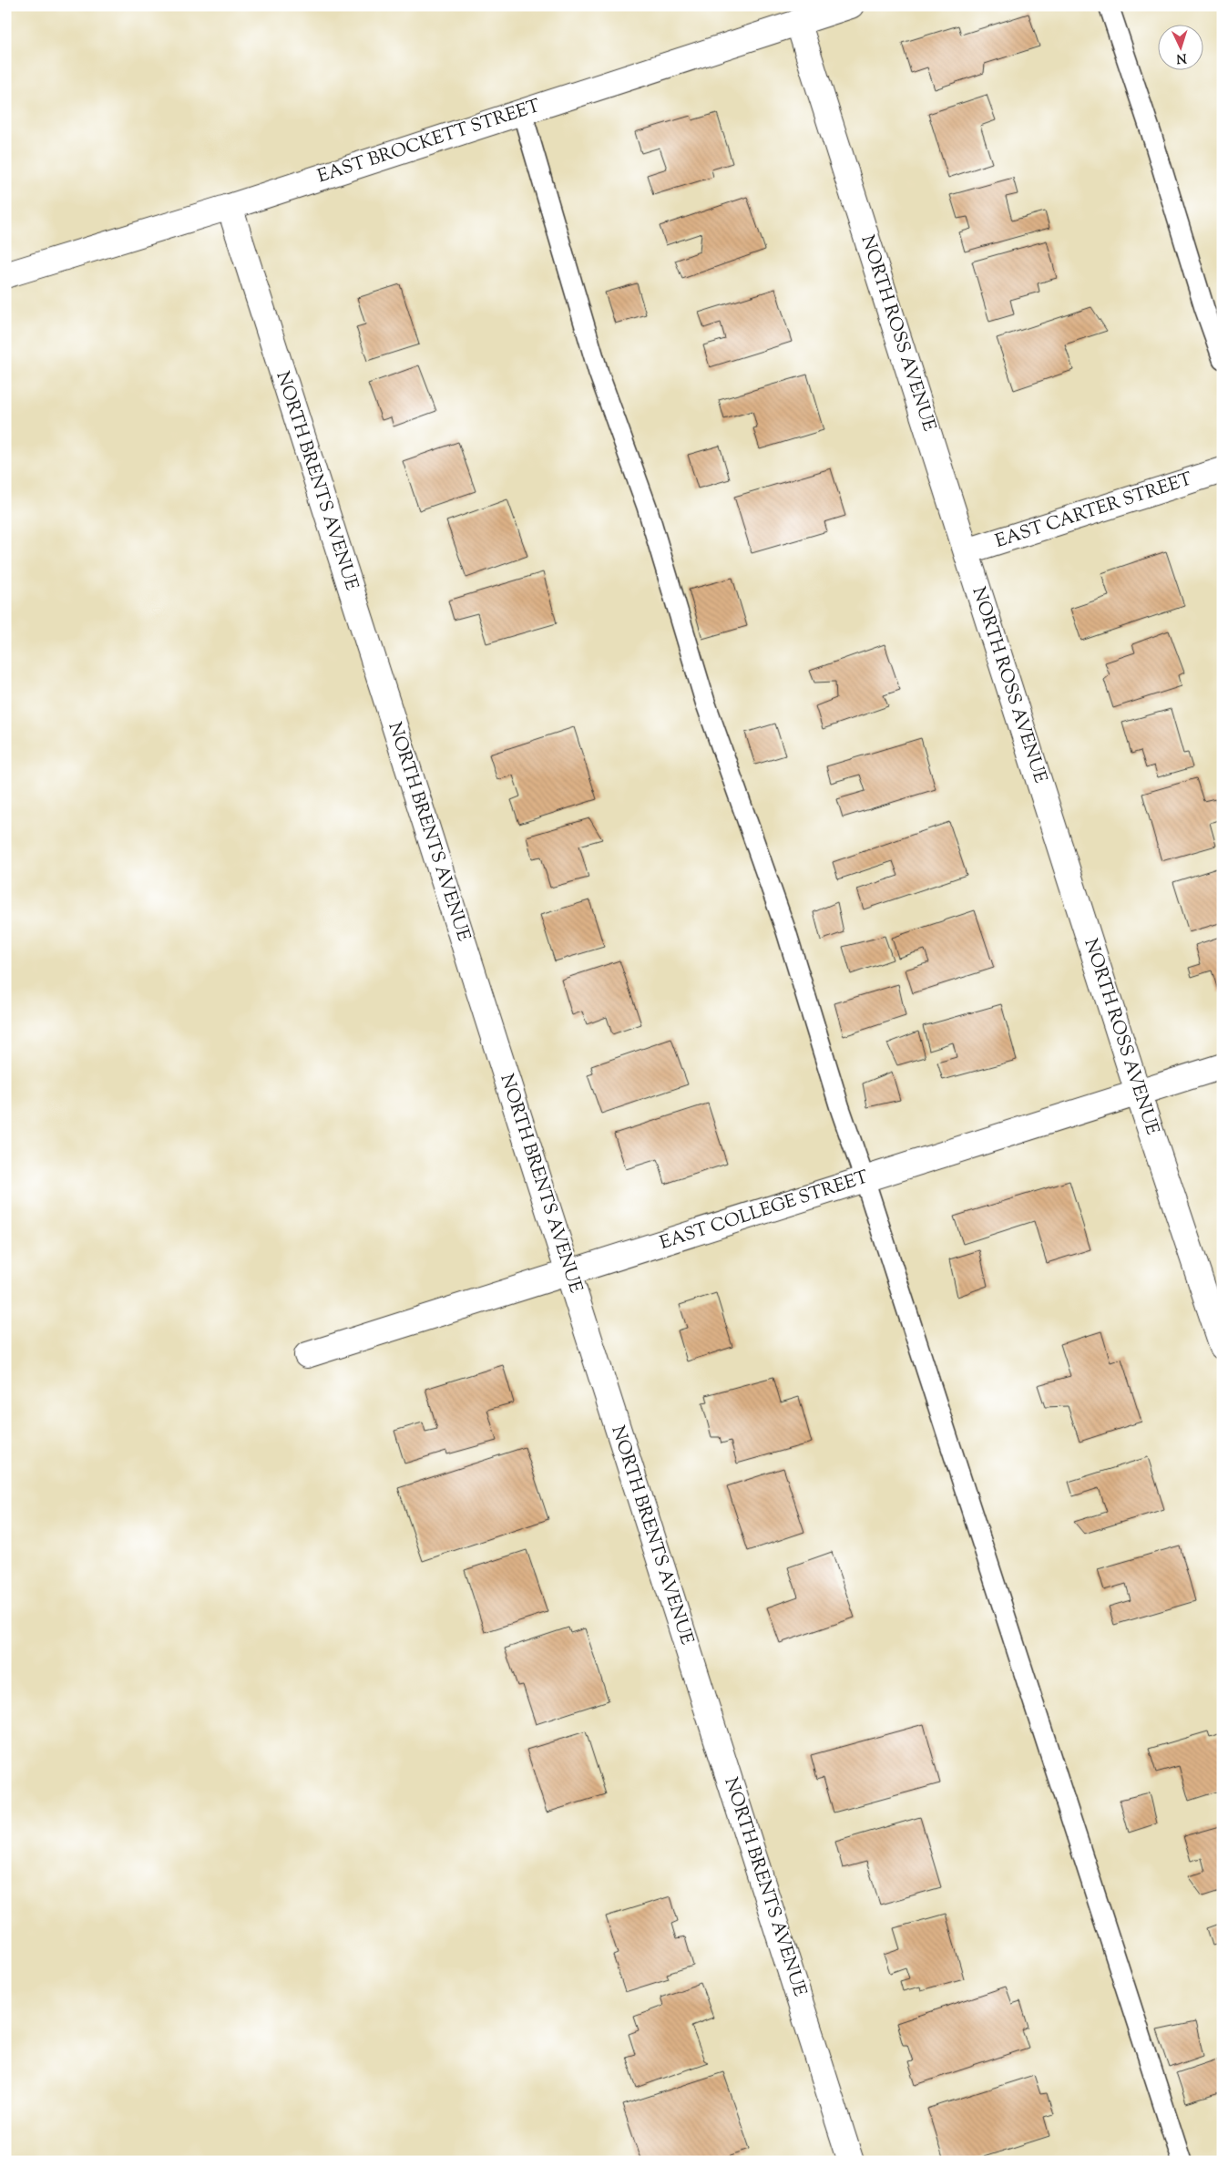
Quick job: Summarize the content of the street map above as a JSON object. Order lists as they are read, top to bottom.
{
  "streets": {
    "street": [
      "EAST BROCKETT STREET",
      "NORTH ROSS AVENUE",
      "NORTH BRENTS AVENUE",
      "EAST CARTER STREET",
      "EAST COLLEGE STREET"
    ]
  },
  "crossings": [
    ["EAST BROCKETT STREET", "NORTH ROSS AVENUE"],
    ["EAST BROCKETT STREET", "NORTH BRENTS AVENUE"],
    ["NORTH ROSS AVENUE", "EAST CARTER STREET"],
    ["NORTH ROSS AVENUE", "EAST COLLEGE STREET"],
    ["NORTH BRENTS AVENUE", "EAST COLLEGE STREET"]
  ],
  "north": "bottom"
}
